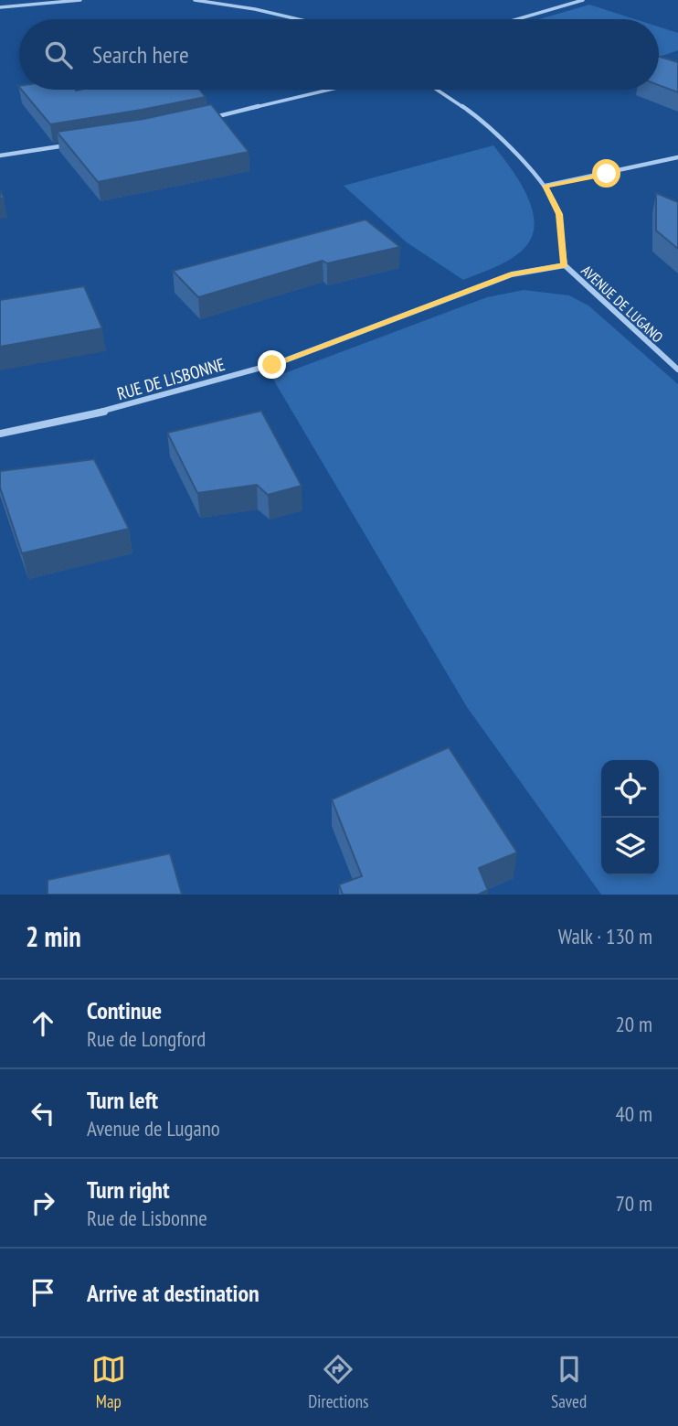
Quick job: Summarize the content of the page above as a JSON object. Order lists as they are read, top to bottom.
{
  "streets": {
    "street": ["AVENUE DE LUGANO", "RUE DE LISBONNE"]
  },
  "crossings": [
    ["AVENUE DE LUGANO", "RUE DE LISBONNE"]
  ],
  "page": {
    "search": "Search here",
    "heading": ["2 min", "Walk · 130 m"],
    "list": [
      ["Continue", "Rue de Longford", "20 m"],
      ["Turn left", "Avenue de Lugano", "40 m"],
      ["Turn right", "Rue de Lisbonne", "70 m"],
      "Arrive at destination"
    ],
    "nav": ["Map", "Directions", "Saved"]
  }
}
